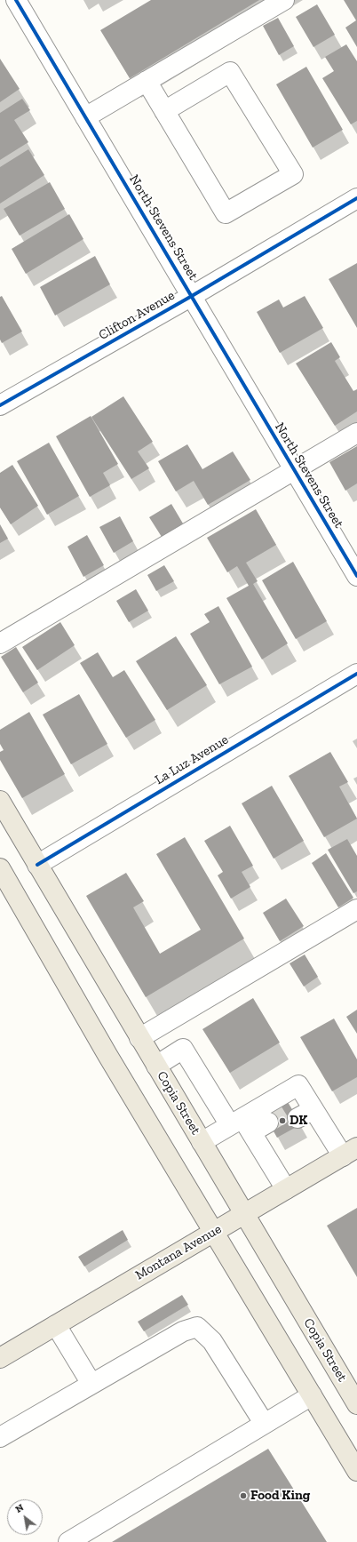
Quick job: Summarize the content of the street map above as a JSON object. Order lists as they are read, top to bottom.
{
  "streets": {
    "main road": ["Copia Street", "Montana Avenue"],
    "street": ["North Stevens Street", "Clifton Avenue", "La Luz Avenue"]
  },
  "crossings": [
    ["North Stevens Street", "Clifton Avenue"],
    ["La Luz Avenue", "Copia Street"],
    ["Copia Street", "Montana Avenue"]
  ],
  "places": ["DK", "Food King"],
  "north": "top left"
}
